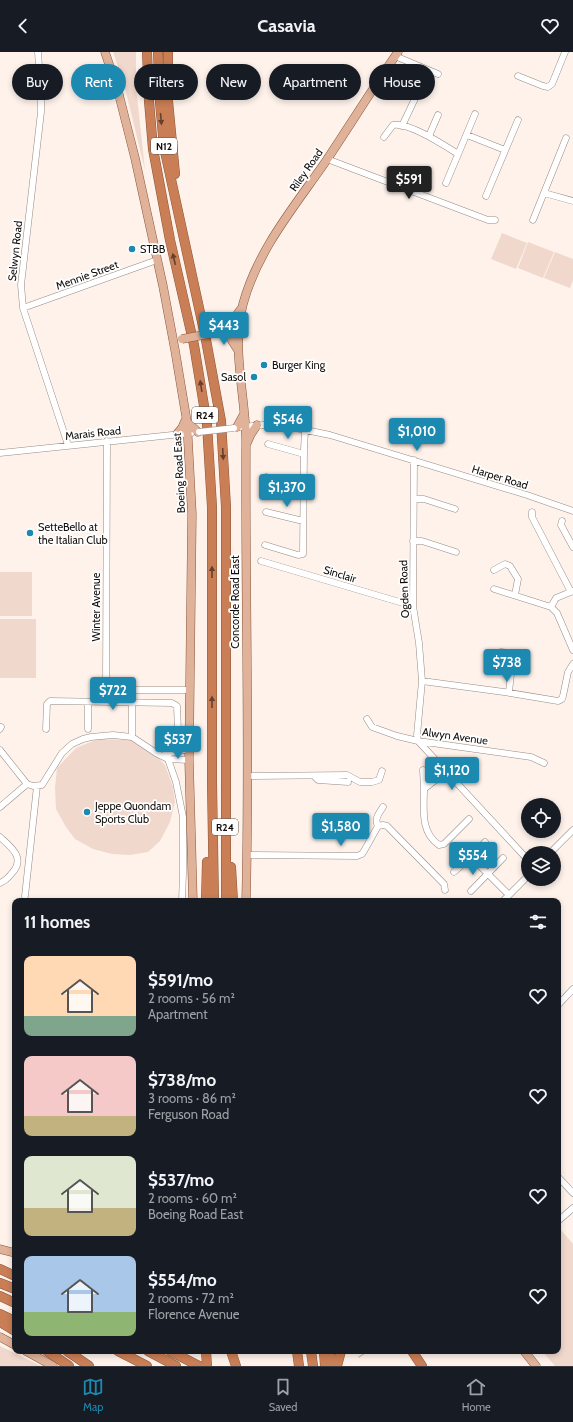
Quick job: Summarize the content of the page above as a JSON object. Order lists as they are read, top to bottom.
{
  "streets": {
    "highway": ["N12", "R24"],
    "main road": ["Riley Road", "Boeing Road East", "Concorde Road East"],
    "street": [
      "Selwyn Road",
      "Mennie Street",
      "Marais Road",
      "Harper Road",
      "Sinclair",
      "Ogden Road",
      "Winter Avenue",
      "Alwyn Avenue"
    ]
  },
  "crossings": [
    ["N12", "R24"],
    ["Riley Road", "Concorde Road East"],
    ["Selwyn Road", "Mennie Street"],
    ["Selwyn Road", "Marais Road"],
    ["Mennie Street", "Boeing Road East"],
    ["Marais Road", "Boeing Road East"],
    ["Marais Road", "Harper Road"],
    ["Marais Road", "Winter Avenue"],
    ["Boeing Road East", "Harper Road"],
    ["Boeing Road East", "Winter Avenue"],
    ["Harper Road", "Ogden Road"],
    ["Harper Road", "Concorde Road East"],
    ["Sinclair", "Ogden Road"],
    ["Ogden Road", "Alwyn Avenue"]
  ],
  "places": [
    "STBB",
    "Burger King",
    "Sasol",
    "SetteBello at the Italian Club",
    "Jeppe Quondam Sports Club"
  ],
  "page": {
    "header": "Casavia",
    "chip": [
      "Buy",
      "Rent",
      "Filters",
      "New",
      "Apartment",
      "House"
    ],
    "price": [
      "$591",
      "$443",
      "$546",
      "$1,010",
      "$1,370",
      "$738",
      "$722",
      "$537",
      "$1,120",
      "$1,580",
      "$554"
    ],
    "heading": "11 homes",
    "list": [
      {
        "name": "$591/mo",
        "note": "2 rooms · 56 m² · Apartment"
      },
      {
        "name": "$738/mo",
        "note": "3 rooms · 86 m² · Ferguson Road"
      },
      {
        "name": "$537/mo",
        "note": "2 rooms · 60 m² · Boeing Road East"
      },
      {
        "name": "$554/mo",
        "note": "2 rooms · 72 m² · Florence Avenue"
      }
    ],
    "tabs": ["Map", "Saved", "Home"]
  }
}
